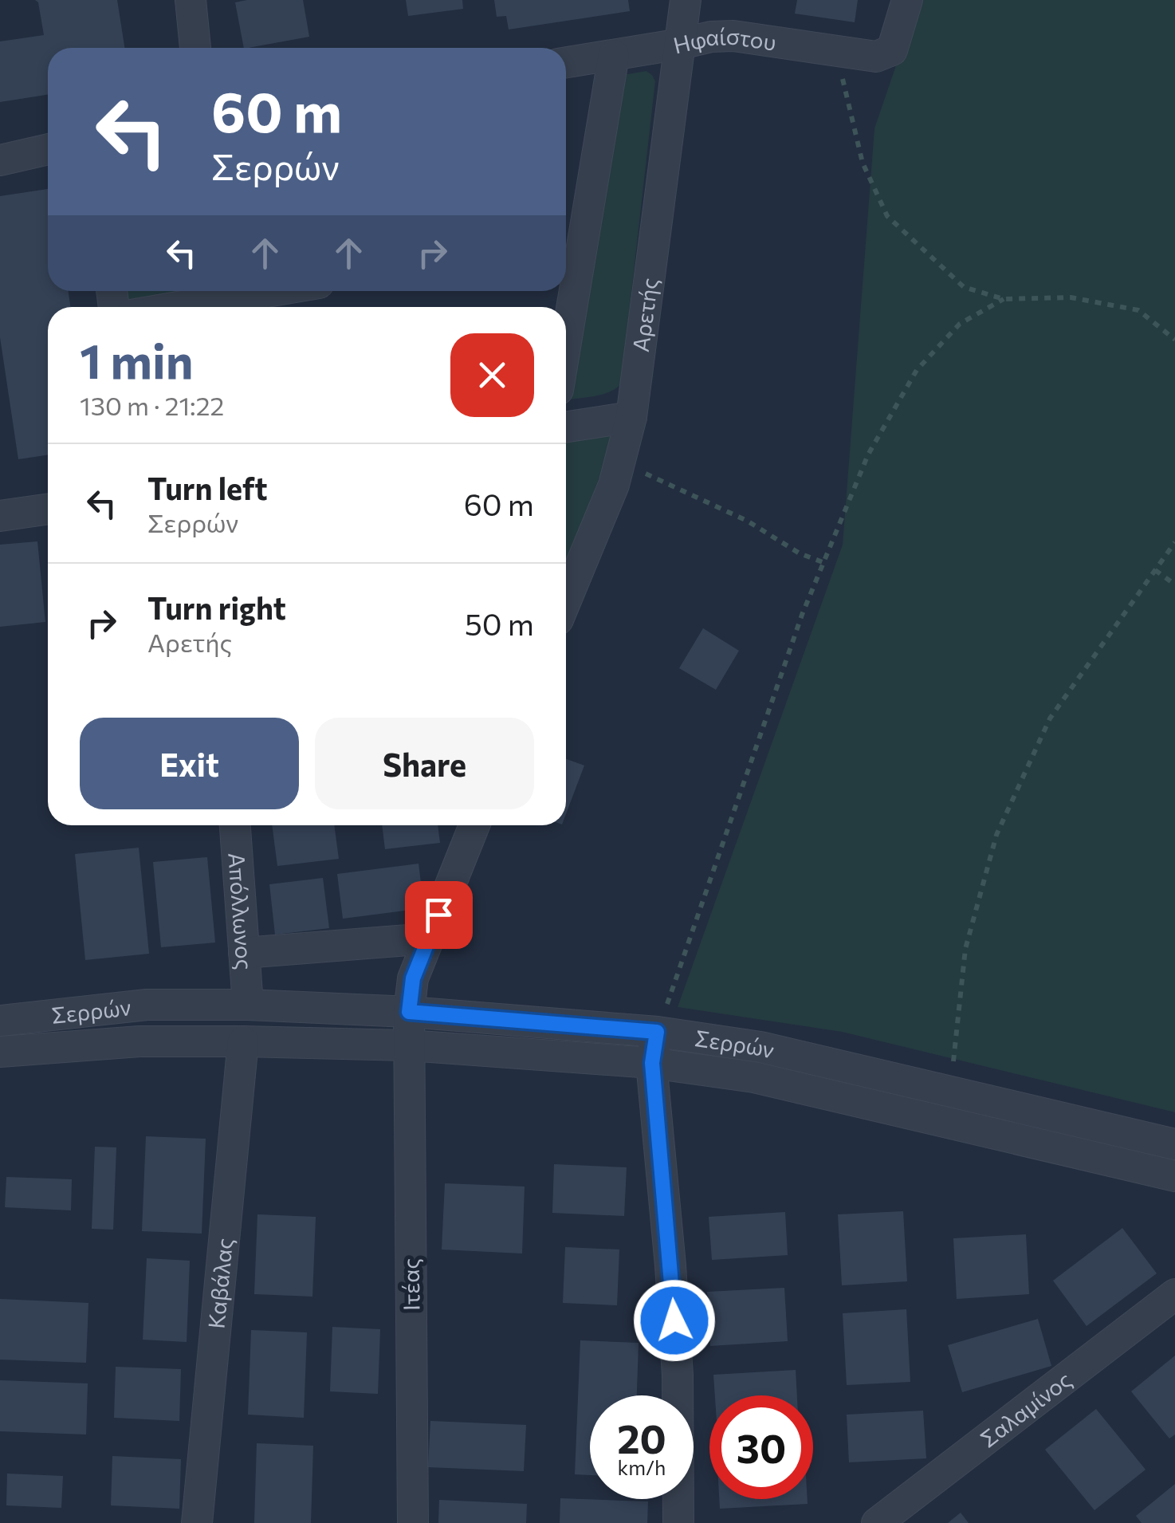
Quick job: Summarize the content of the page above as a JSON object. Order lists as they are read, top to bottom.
{
  "streets": {
    "street": [
      "Ηφαίστου",
      "Αρετής",
      "Απόλλωνος",
      "Σερρών",
      "Καβάλας",
      "Ιτέας",
      "Σαλαμίνος"
    ]
  },
  "crossings": [
    ["Ηφαίστου", "Αρετής"],
    ["Απόλλωνος", "Σερρών"],
    ["Σερρών", "Καβάλας"],
    ["Σερρών", "Ιτέας"]
  ],
  "page": {
    "turn": ["60 m", "Σερρών"],
    "heading": ["1 min", "130 m · 21:22"],
    "list": [
      {
        "name": "Turn left",
        "note": "Σερρών",
        "value": "60 m"
      },
      {
        "name": "Turn right",
        "note": "Αρετής",
        "value": "50 m"
      }
    ],
    "buttons": ["Exit", "Share"],
    "speed": "20 km/h",
    "limit": "30"
  }
}
